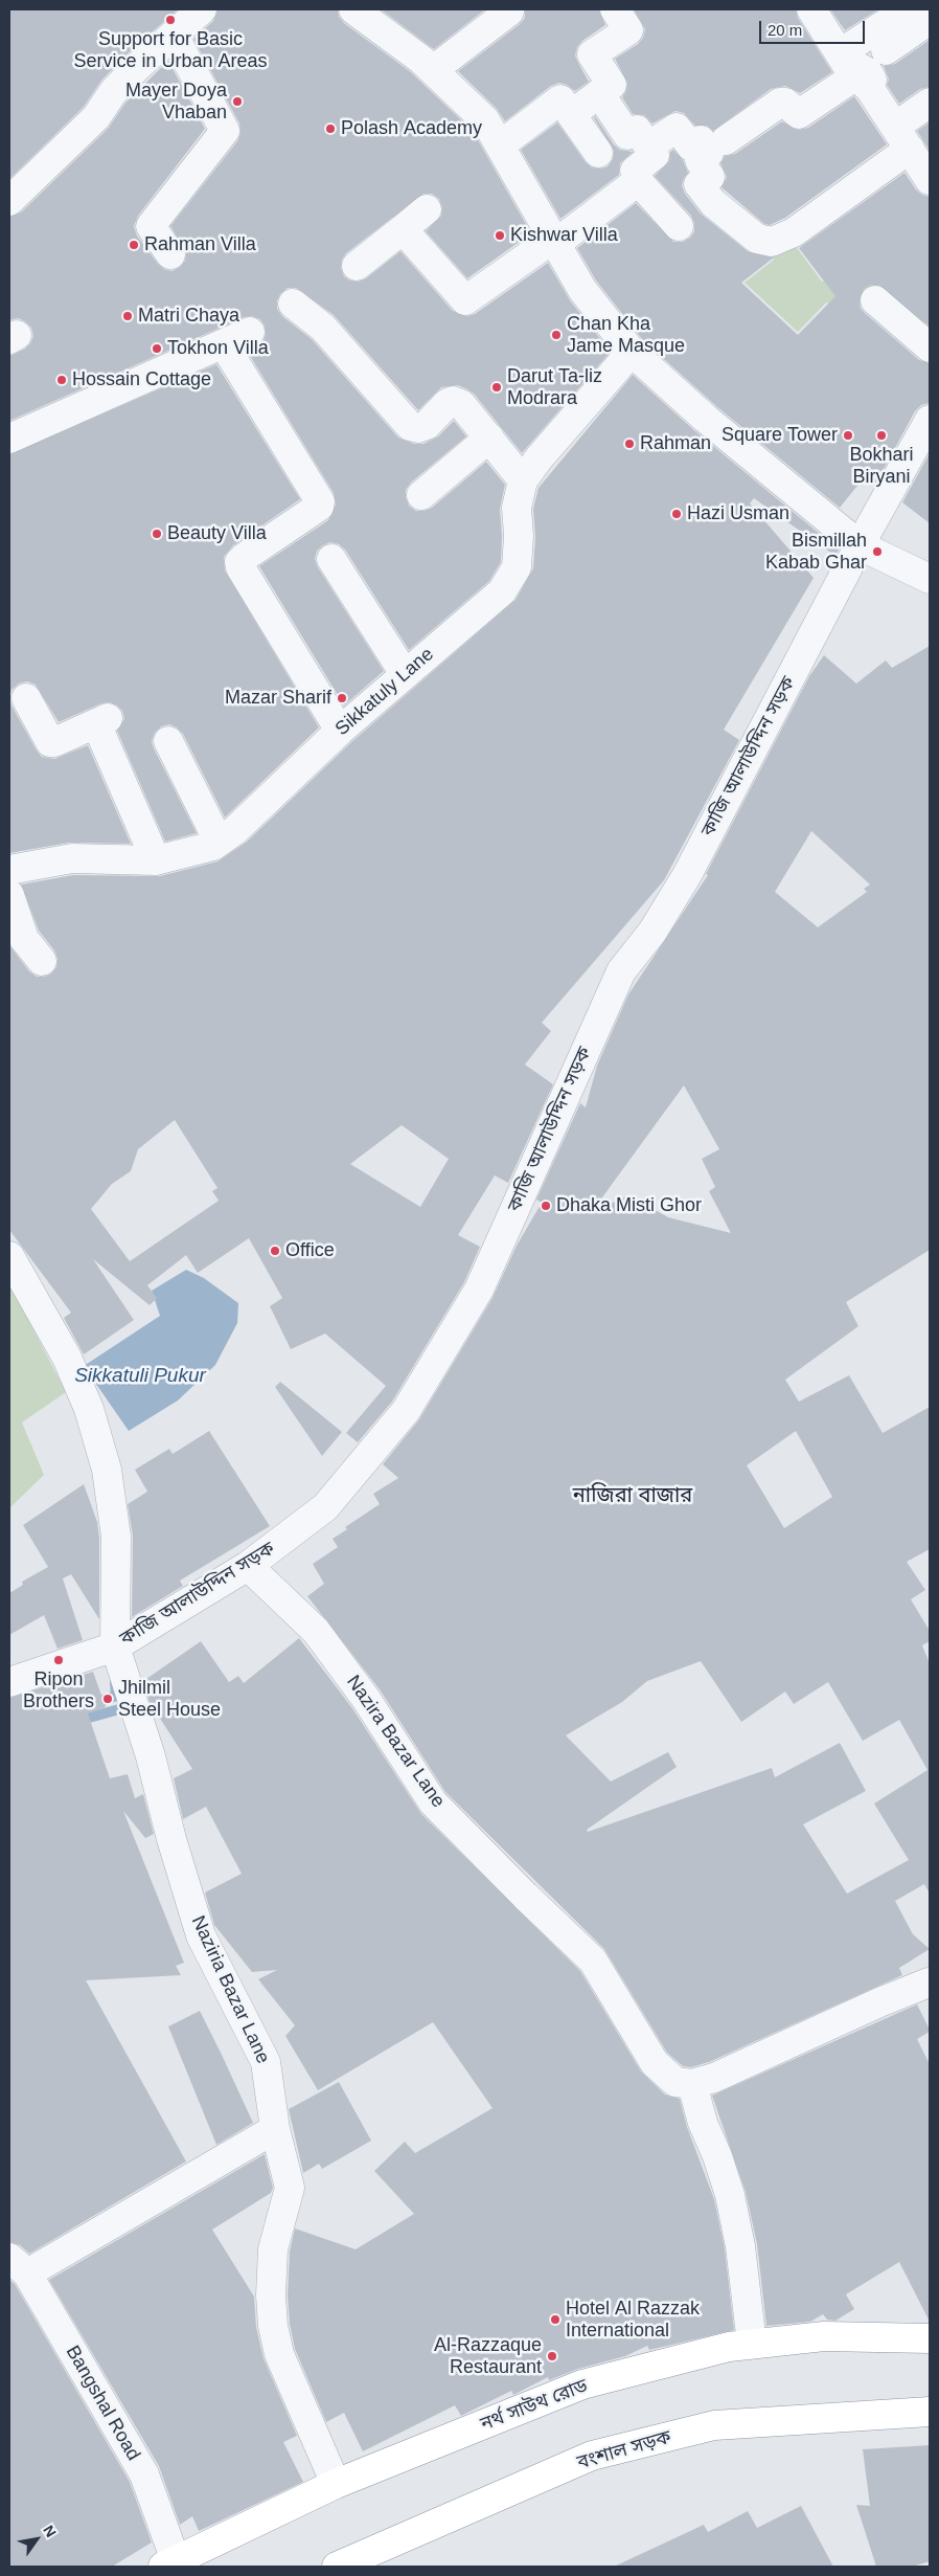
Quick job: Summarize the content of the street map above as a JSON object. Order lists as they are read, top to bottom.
{
  "streets": {
    "highway": ["নর্থ সাউথ রোড", "বংশাল সড়ক"],
    "street": [
      "Sikkatuly Lane",
      "কাজি আলাউদ্দিন সড়ক",
      "Nazira Bazar Lane",
      "Naziria Bazar Lane",
      "Bangshal Road"
    ]
  },
  "crossings": [
    ["কাজি আলাউদ্দিন সড়ক", "Nazira Bazar Lane"],
    ["কাজি আলাউদ্দিন সড়ক", "Naziria Bazar Lane"],
    ["Naziria Bazar Lane", "নর্থ সাউথ রোড"],
    ["Bangshal Road", "নর্থ সাউথ রোড"]
  ],
  "districts": ["নাজিরা বাজার"],
  "water": ["Sikkatuli Pukur"],
  "places": [
    "Support for Basic Service in Urban Areas",
    "Mayer Doya Vhaban",
    "Polash Academy",
    "Kishwar Villa",
    "Rahman Villa",
    "Matri Chaya",
    "Chan Kha Jame Masque",
    "Tokhon Villa",
    "Hossain Cottage",
    "Darut Ta-liz Modrara",
    "Square Tower",
    "Bokhari Biryani",
    "Rahman",
    "Hazi Usman",
    "Beauty Villa",
    "Bismillah Kabab Ghar",
    "Mazar Sharif",
    "Dhaka Misti Ghor",
    "Office",
    "Ripon Brothers",
    "Jhilmil Steel House",
    "Hotel Al Razzak International",
    "Al-Razzaque Restaurant"
  ],
  "scale_bar": "20 m",
  "north": "top right"
}
